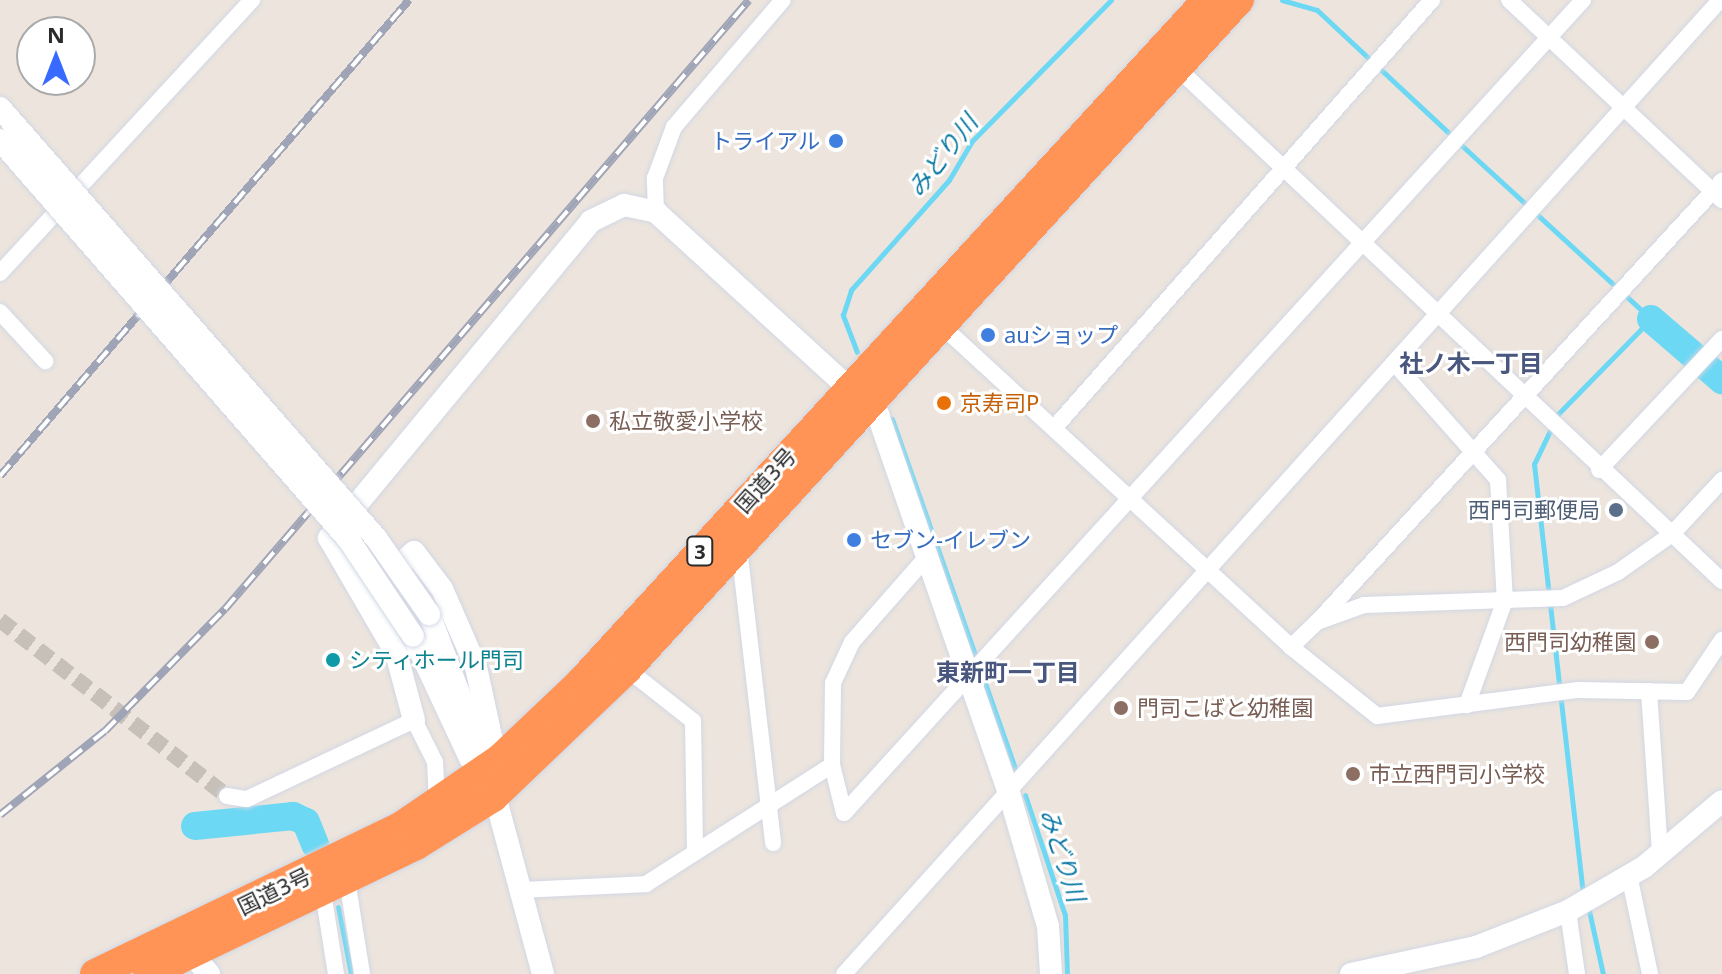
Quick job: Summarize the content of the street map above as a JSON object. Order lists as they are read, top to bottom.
{
  "streets": {
    "highway": ["国道3号", "3"]
  },
  "districts": ["社ノ木一丁目", "東新町一丁目"],
  "water": ["みどり川"],
  "places": [
    "トライアル",
    "auショップ",
    "京寿司P",
    "私立敬愛小学校",
    "西門司郵便局",
    "セブン-イレブン",
    "西門司幼稚園",
    "シティホール門司",
    "門司こばと幼稚園",
    "市立西門司小学校"
  ],
  "north": "top"
}
